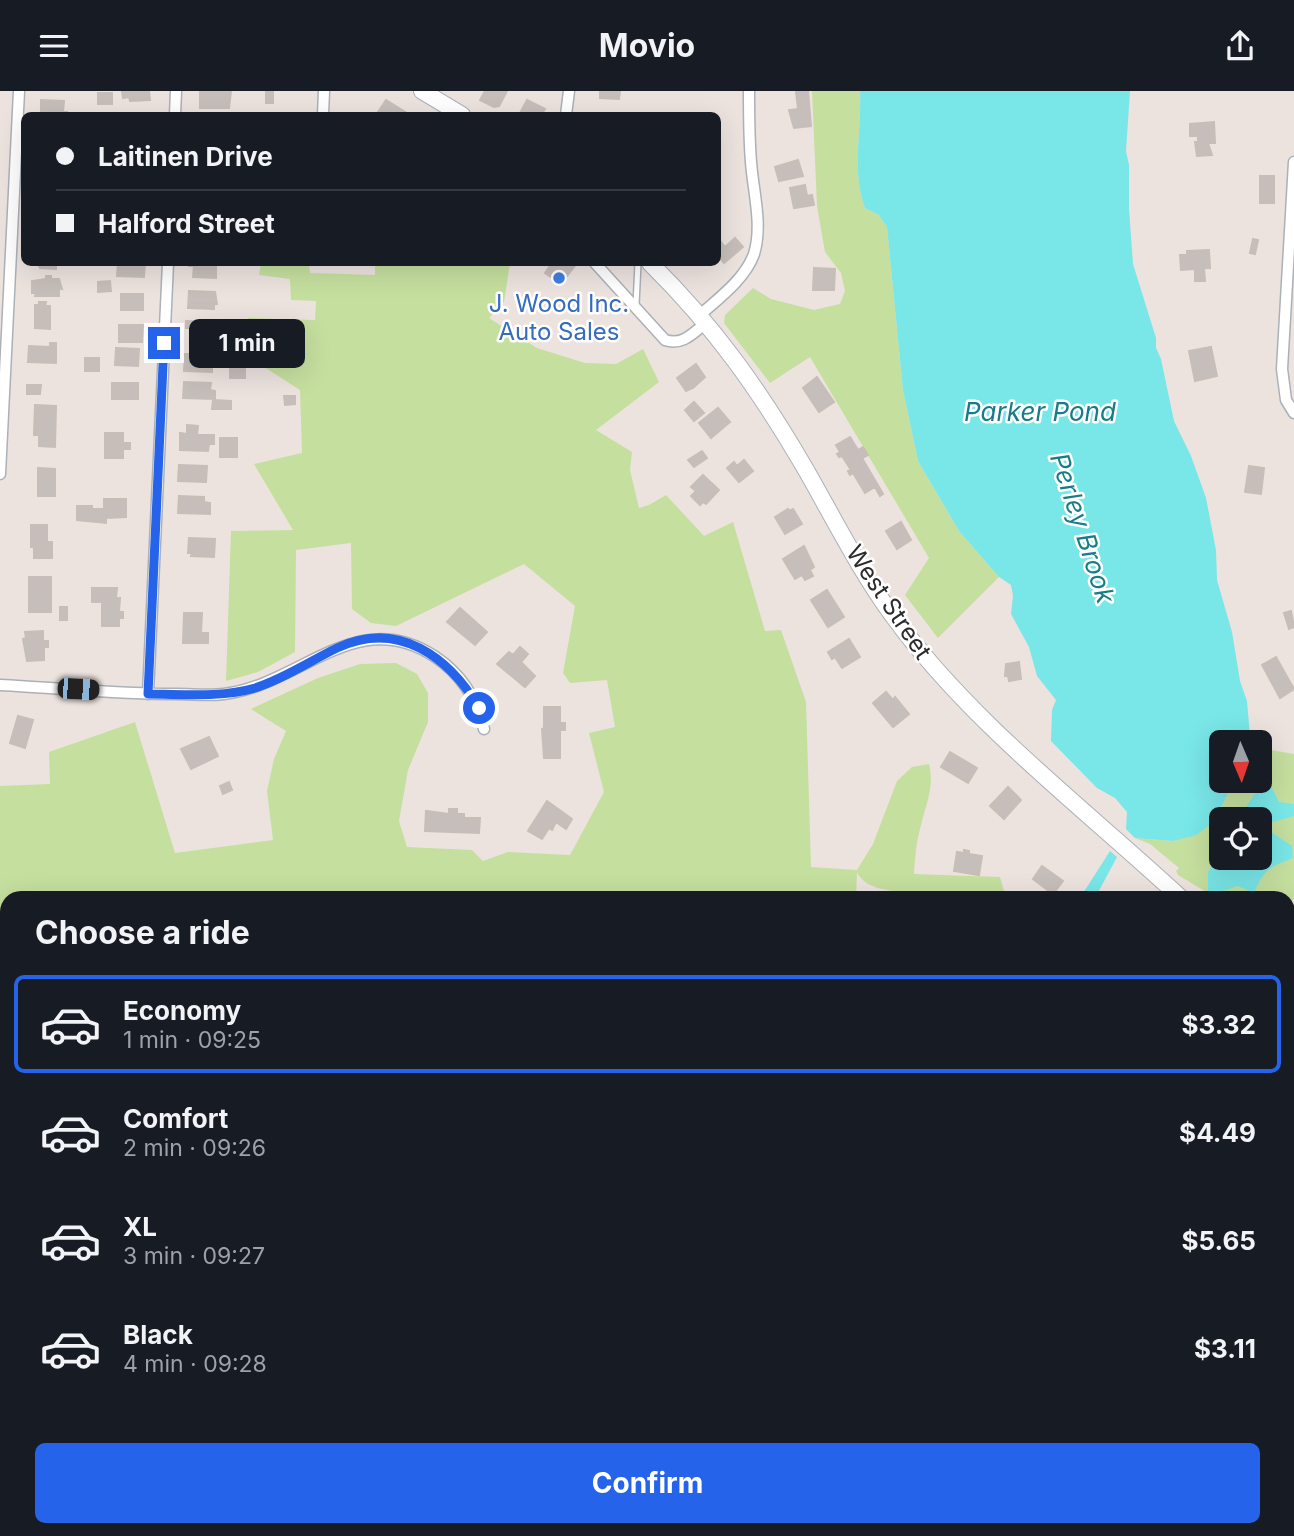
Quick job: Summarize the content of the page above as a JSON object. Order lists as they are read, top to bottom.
{
  "streets": {
    "main road": ["West Street"]
  },
  "water": ["Parker Pond", "Perley Brook"],
  "places": ["J. Wood Inc. Auto Sales"],
  "north": "bottom",
  "page": {
    "header": "Movio",
    "banner": ["Laitinen Drive", "Halford Street"],
    "bubble": "1 min",
    "heading": "Choose a ride",
    "list": [
      {
        "name": "Economy",
        "note": "1 min · 09:25",
        "value": "$3.32"
      },
      {
        "name": "Comfort",
        "note": "2 min · 09:26",
        "value": "$4.49"
      },
      {
        "name": "XL",
        "note": "3 min · 09:27",
        "value": "$5.65"
      },
      {
        "name": "Black",
        "note": "4 min · 09:28",
        "value": "$3.11"
      }
    ],
    "buttons": "Confirm"
  }
}
